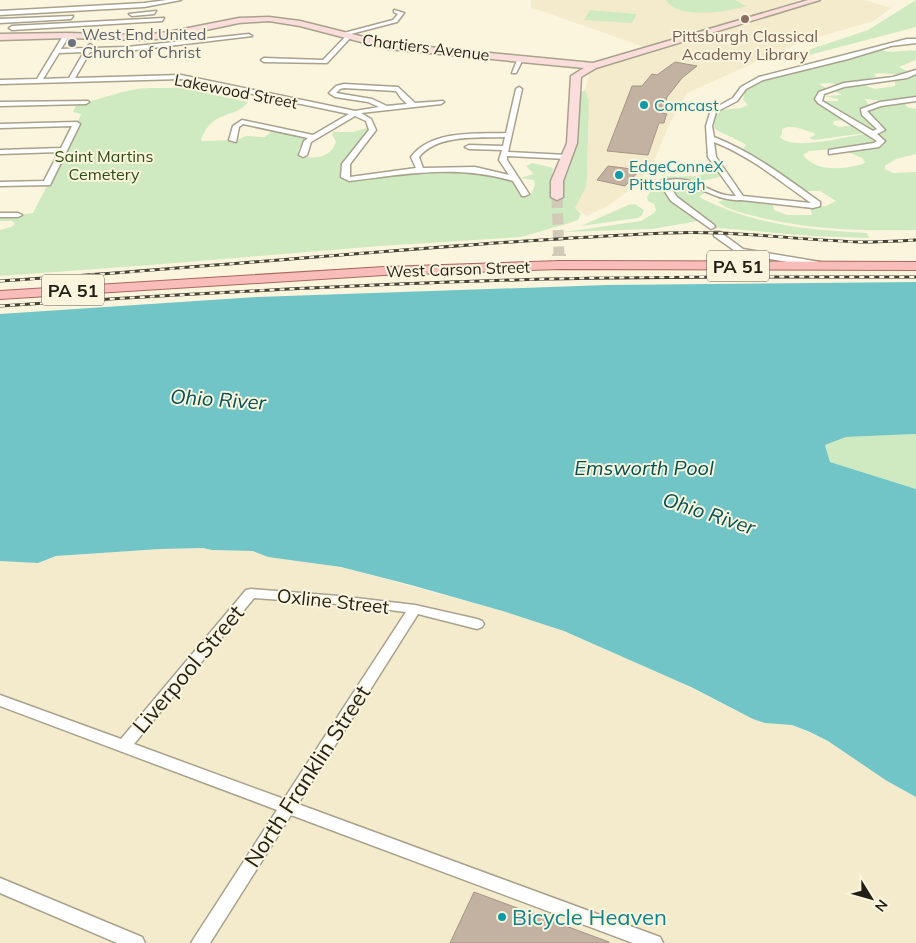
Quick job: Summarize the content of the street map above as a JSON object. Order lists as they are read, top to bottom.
{
  "streets": {
    "main road": ["PA 51", "West Carson Street"],
    "street": [
      "Chartiers Avenue",
      "Lakewood Street",
      "Oxline Street",
      "Liverpool Street",
      "North Franklin Street"
    ]
  },
  "crossings": [
    ["Oxline Street", "Liverpool Street"],
    ["Oxline Street", "North Franklin Street"]
  ],
  "water": ["Ohio River", "Emsworth Pool"],
  "parks": ["Saint Martins Cemetery"],
  "places": [
    "Pittsburgh Classical Academy Library",
    "West End United Church of Christ",
    "Comcast",
    "EdgeConneX Pittsburgh",
    "Bicycle Heaven"
  ],
  "north": "bottom right"
}
